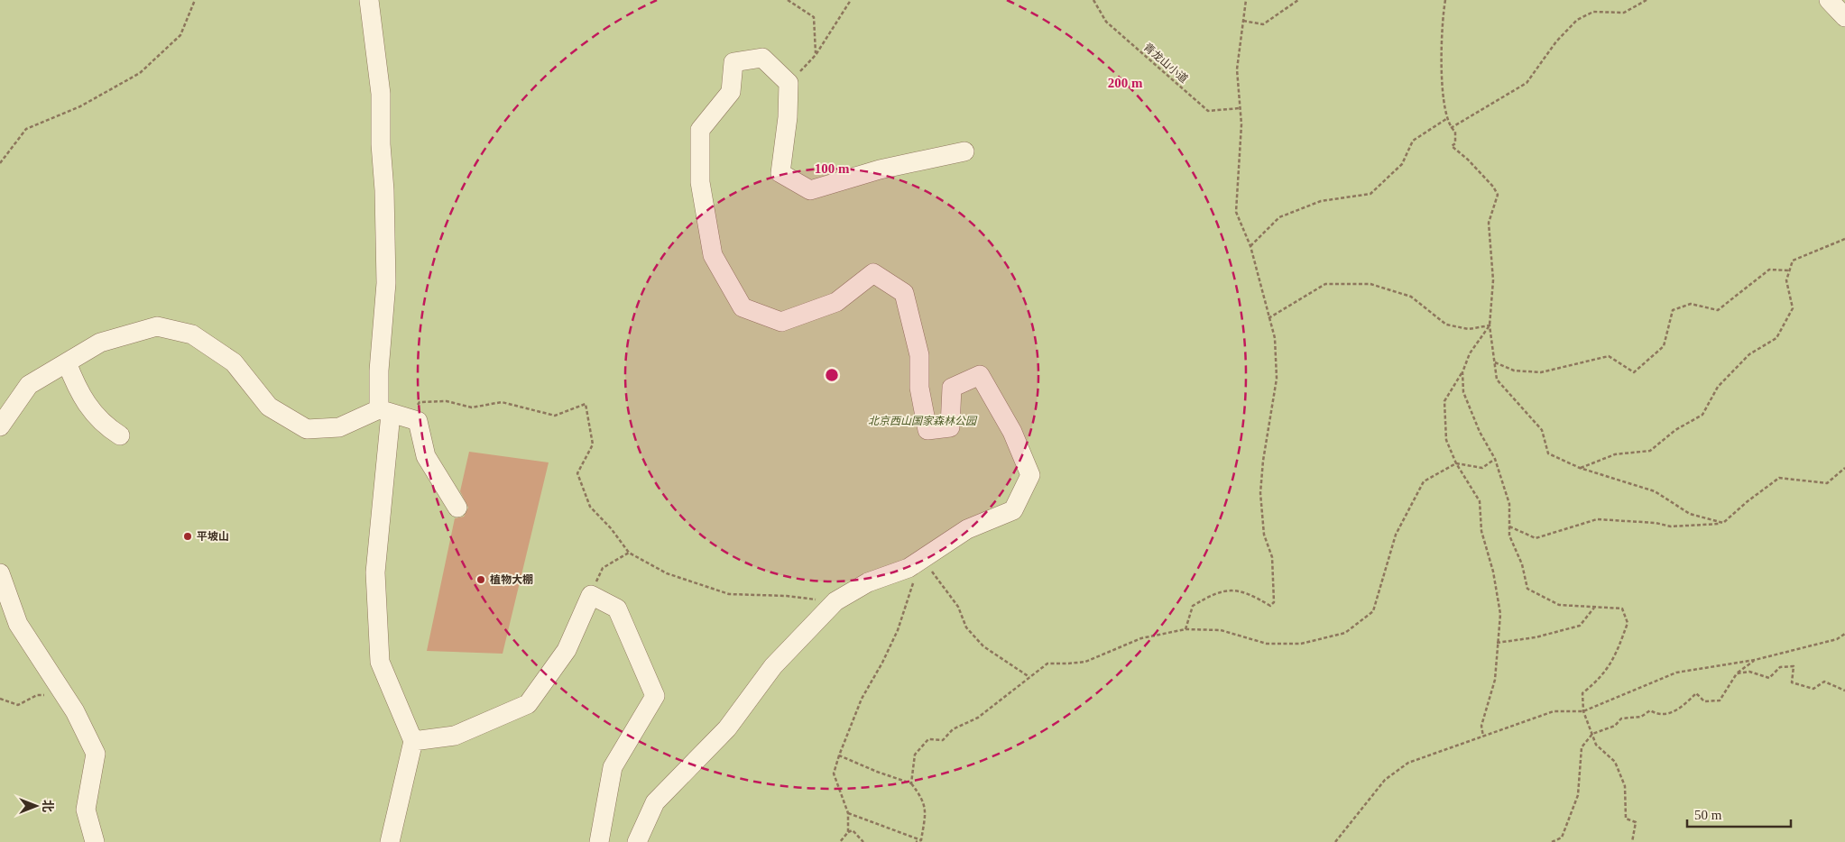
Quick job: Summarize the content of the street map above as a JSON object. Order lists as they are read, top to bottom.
{
  "streets": {
    "path": ["青龙山小道"]
  },
  "parks": ["北京西山国家森林公园"],
  "places": ["平坡山", "植物大棚"],
  "scale_bar": "50 m",
  "north": "right",
  "rings": ["200 m", "100 m"]
}
